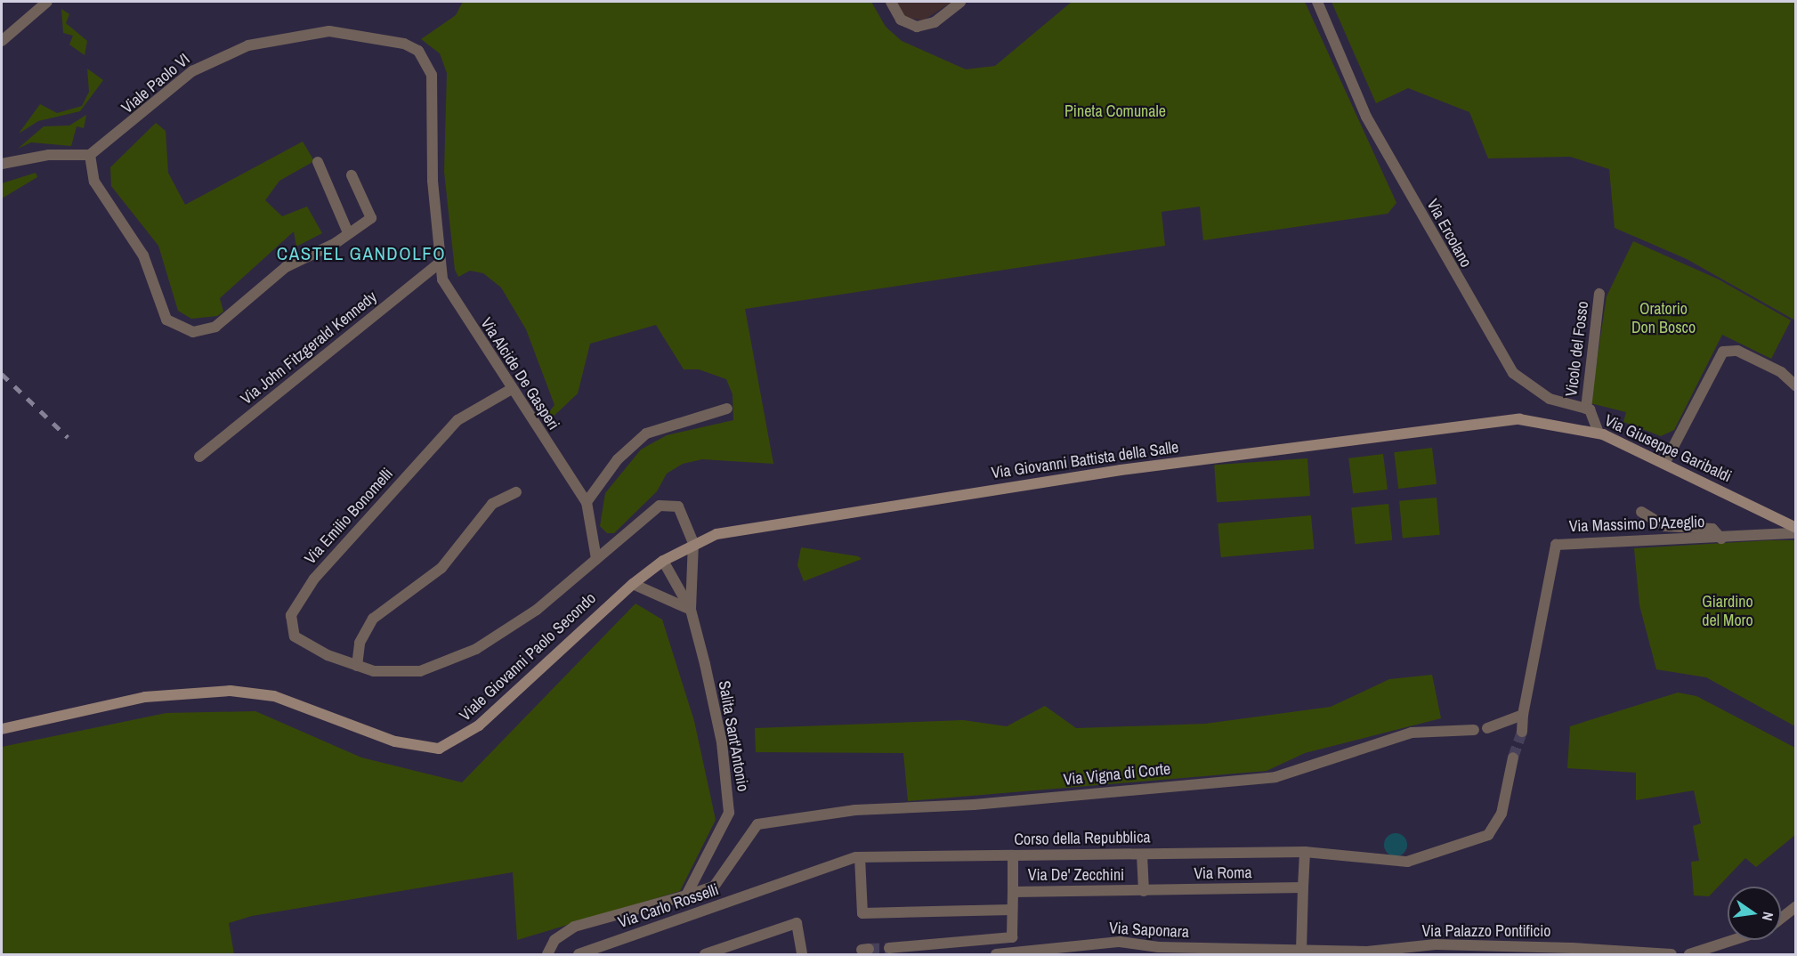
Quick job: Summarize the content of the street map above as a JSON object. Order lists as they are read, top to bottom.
{
  "streets": {
    "main road": ["Via Giuseppe Garibaldi", "Via Giovanni Battista della Salle", "Viale Giovanni Paolo Secondo"],
    "street": [
      "Viale Paolo VI",
      "Via Ercolano",
      "Via John Fitzgerald Kennedy",
      "Vicolo del Fosso",
      "Via Alcide De Gasperi",
      "Via Emilio Bonomelli",
      "Via Massimo D'Azeglio",
      "Salita Sant'Antonio",
      "Via Vigna di Corte",
      "Corso della Repubblica",
      "Via Roma",
      "Via De' Zecchini",
      "Via Carlo Rosselli",
      "Via Saponara",
      "Via Palazzo Pontificio"
    ]
  },
  "crossings": [
    ["Viale Paolo VI", "Via Alcide De Gasperi"],
    ["Via Ercolano", "Vicolo del Fosso"],
    ["Via John Fitzgerald Kennedy", "Via Alcide De Gasperi"],
    ["Via Alcide De Gasperi", "Via Emilio Bonomelli"],
    ["Via Giuseppe Garibaldi", "Via Giovanni Battista della Salle"],
    ["Via Giovanni Battista della Salle", "Viale Giovanni Paolo Secondo"],
    ["Via Giovanni Battista della Salle", "Salita Sant'Antonio"],
    ["Viale Giovanni Paolo Secondo", "Salita Sant'Antonio"],
    ["Salita Sant'Antonio", "Via Vigna di Corte"],
    ["Corso della Repubblica", "Via De' Zecchini"],
    ["Corso della Repubblica", "Via Carlo Rosselli"],
    ["Via Roma", "Via De' Zecchini"],
    ["Via Saponara", "Via Palazzo Pontificio"]
  ],
  "districts": ["CASTEL GANDOLFO"],
  "parks": ["Pineta Comunale", "Oratorio Don Bosco", "Giardino del Moro"],
  "north": "right"
}
